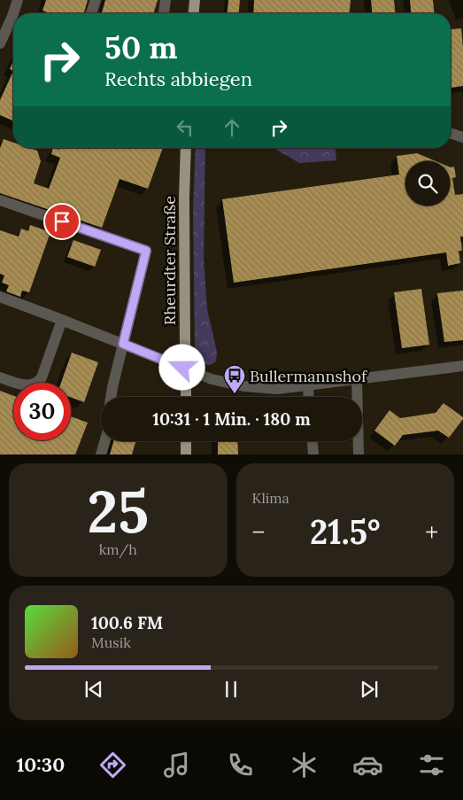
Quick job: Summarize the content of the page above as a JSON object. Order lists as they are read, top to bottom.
{
  "streets": {
    "main road": ["Rheurdter Straße"]
  },
  "places": {
    "bus stop": ["Bullermannshof"]
  },
  "page": {
    "turn": ["50 m", "Rechts abbiegen"],
    "limit": "30",
    "trip": "10:31 · 1 Min. · 180 m",
    "tile": [
      ["25", "km/h"],
      "Klima"
    ],
    "heat": ["−", "21.5°", "+"],
    "song": ["100.6 FM", "Musik"],
    "tabs": "10:30"
  }
}
